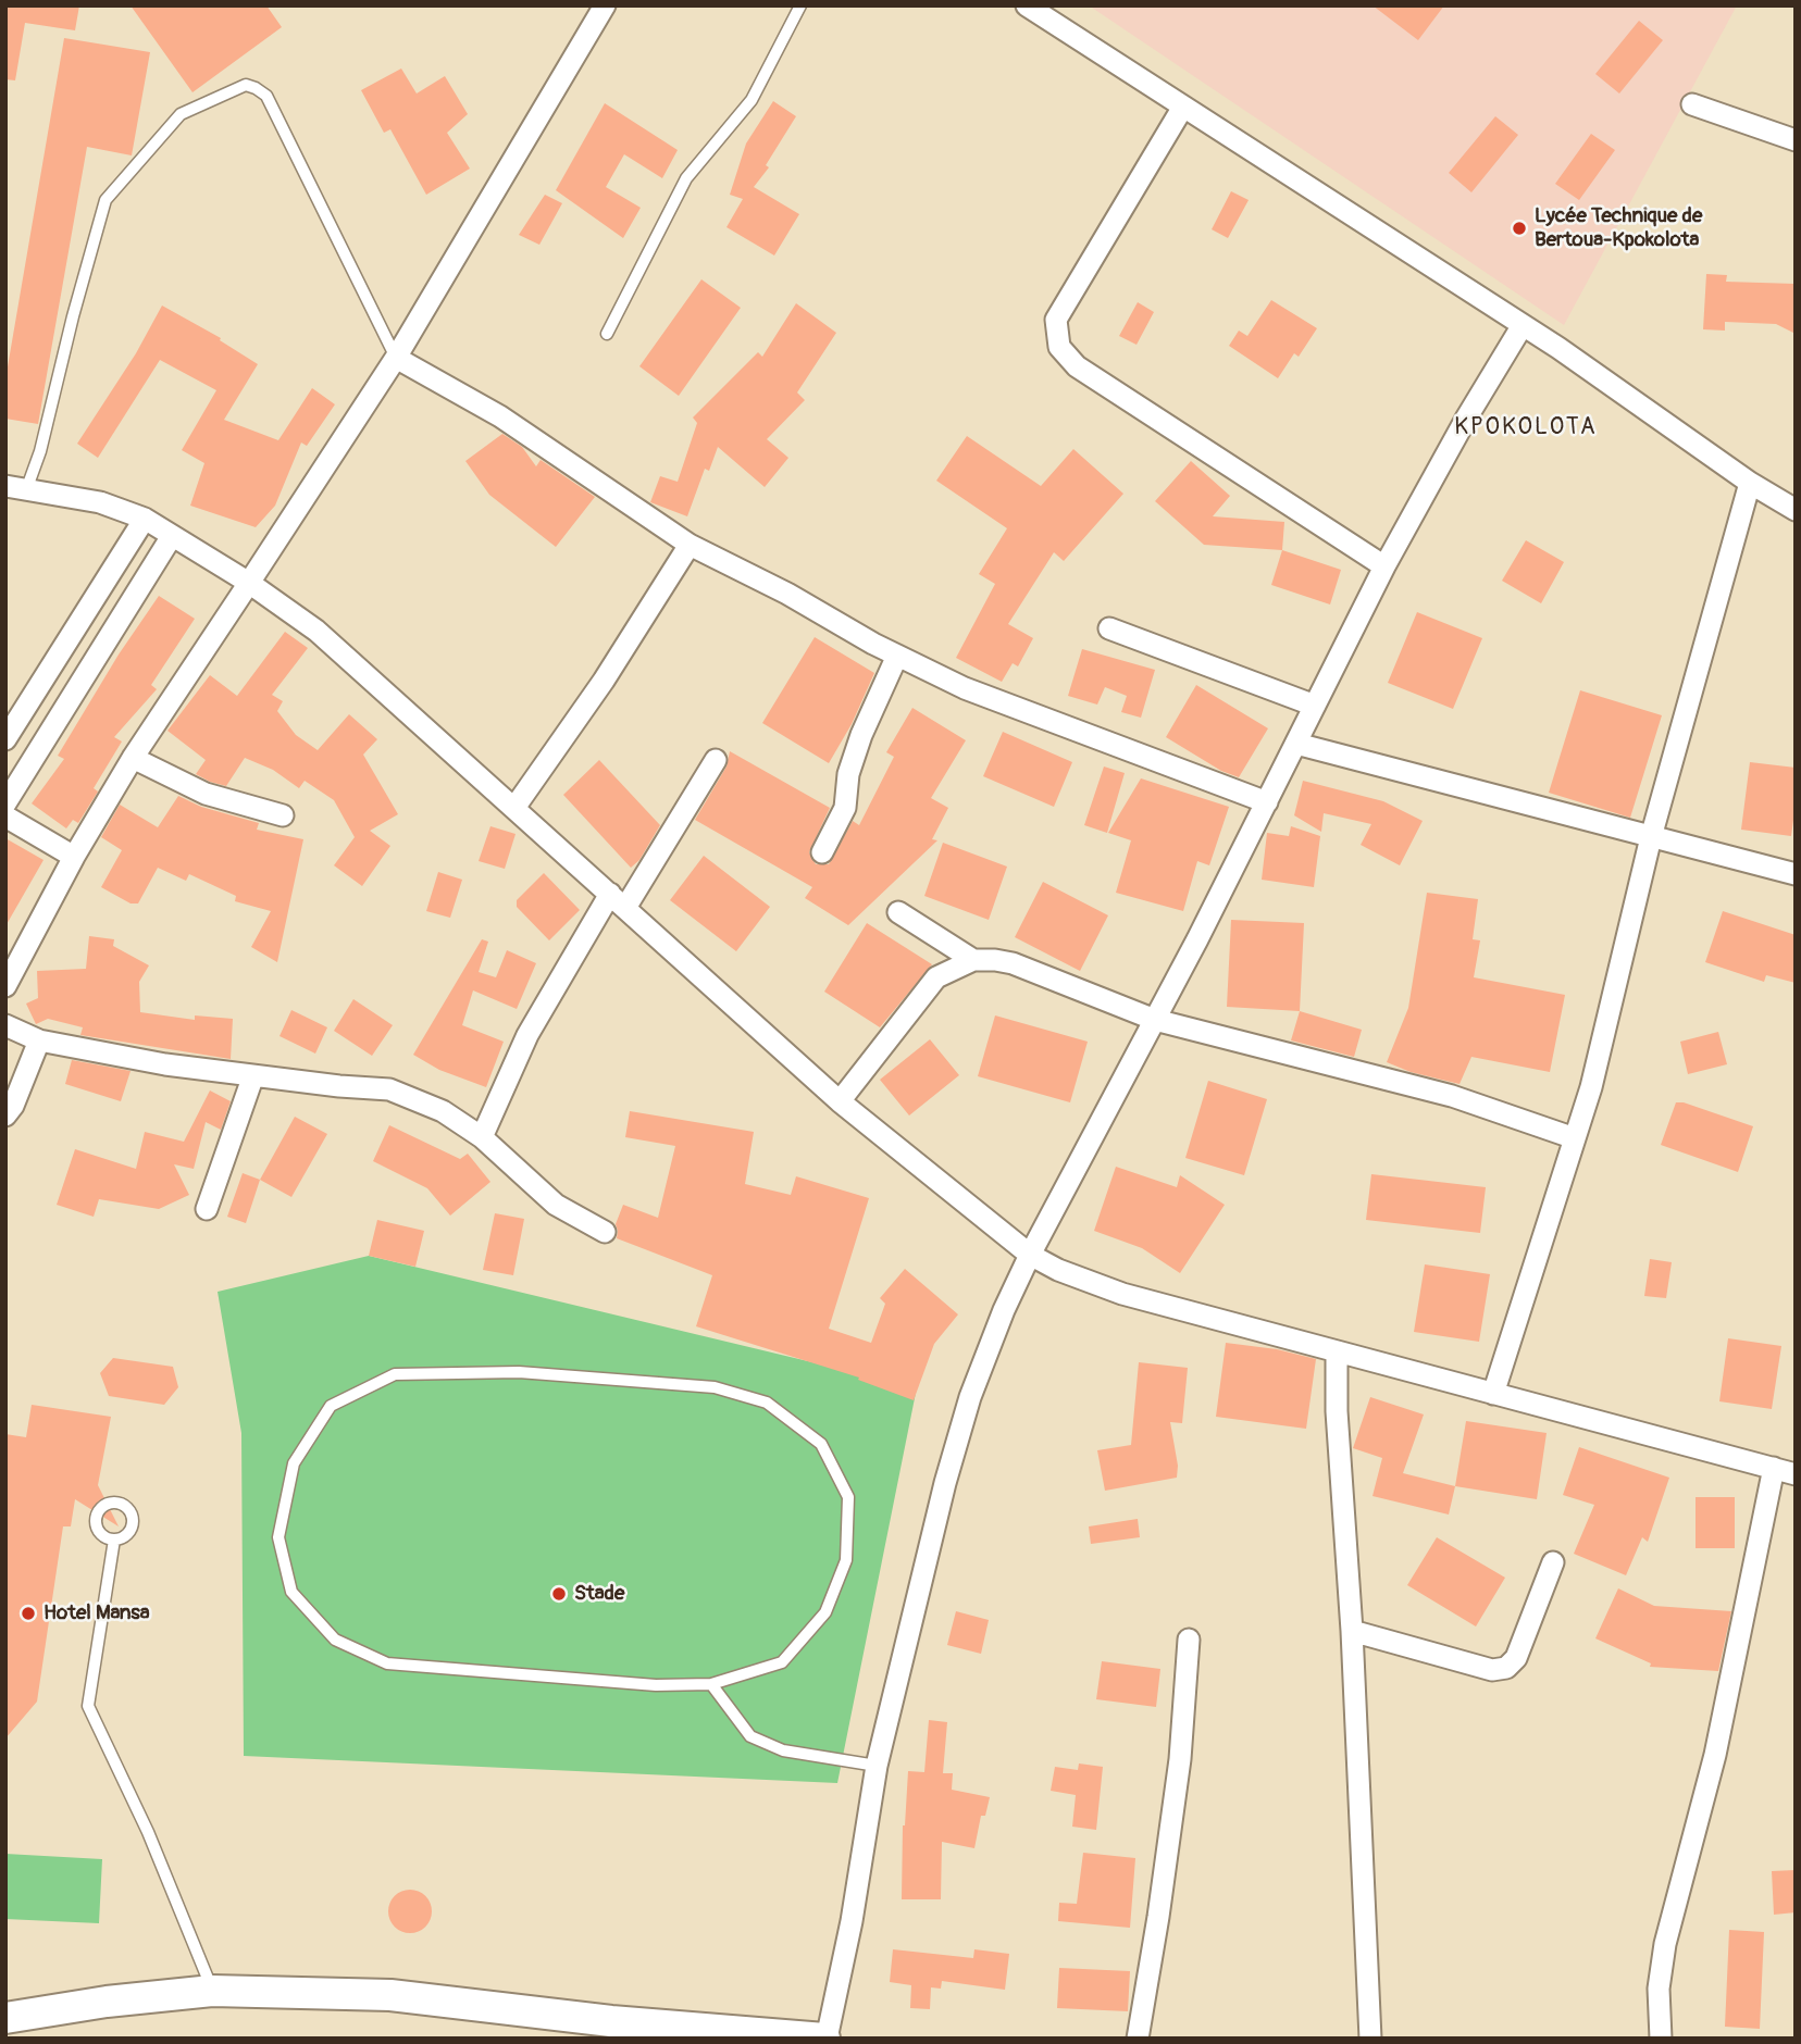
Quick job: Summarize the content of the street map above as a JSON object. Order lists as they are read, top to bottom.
{
  "districts": ["KPOKOLOTA"],
  "places": ["Lycée Technique de Bertoua-Kpokolota", "Stade", "Hotel Mansa"]
}
